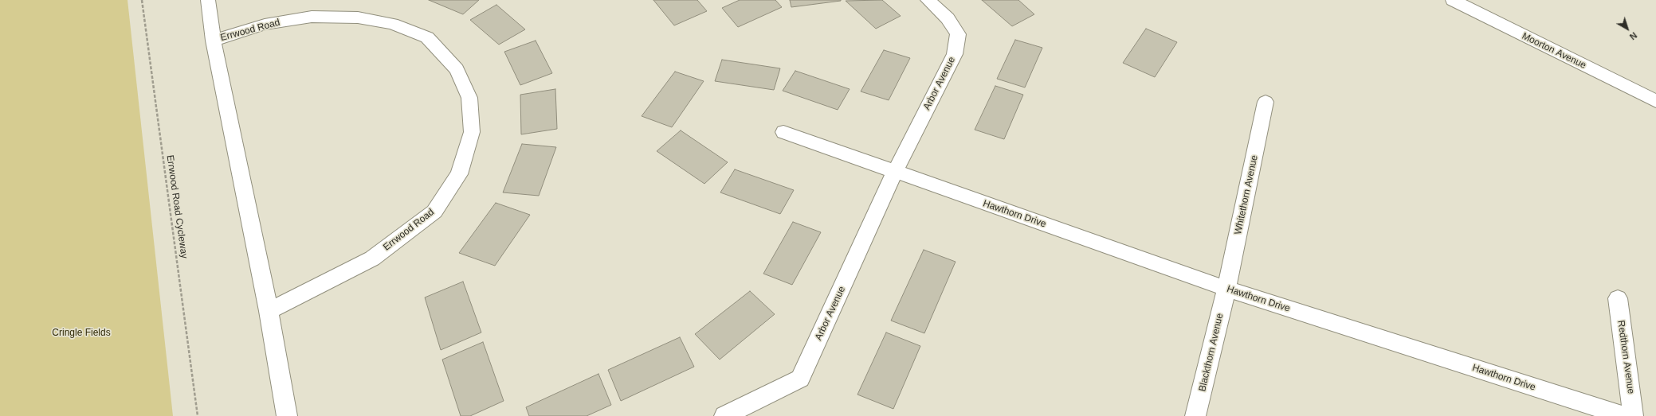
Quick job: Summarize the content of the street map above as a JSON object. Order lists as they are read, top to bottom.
{
  "streets": {
    "street": [
      "Errwood Road",
      "Moorton Avenue",
      "Arbor Avenue",
      "Whitethorn Avenue",
      "Hawthorn Drive",
      "Blackthorn Avenue",
      "Redthorn Avenue"
    ],
    "path": ["Errwood Road Cycleway"]
  },
  "crossings": [
    ["Arbor Avenue", "Hawthorn Drive"],
    ["Whitethorn Avenue", "Hawthorn Drive"],
    ["Whitethorn Avenue", "Blackthorn Avenue"],
    ["Hawthorn Drive", "Blackthorn Avenue"]
  ],
  "parks": ["Cringle Fields"],
  "north": "bottom right"
}
